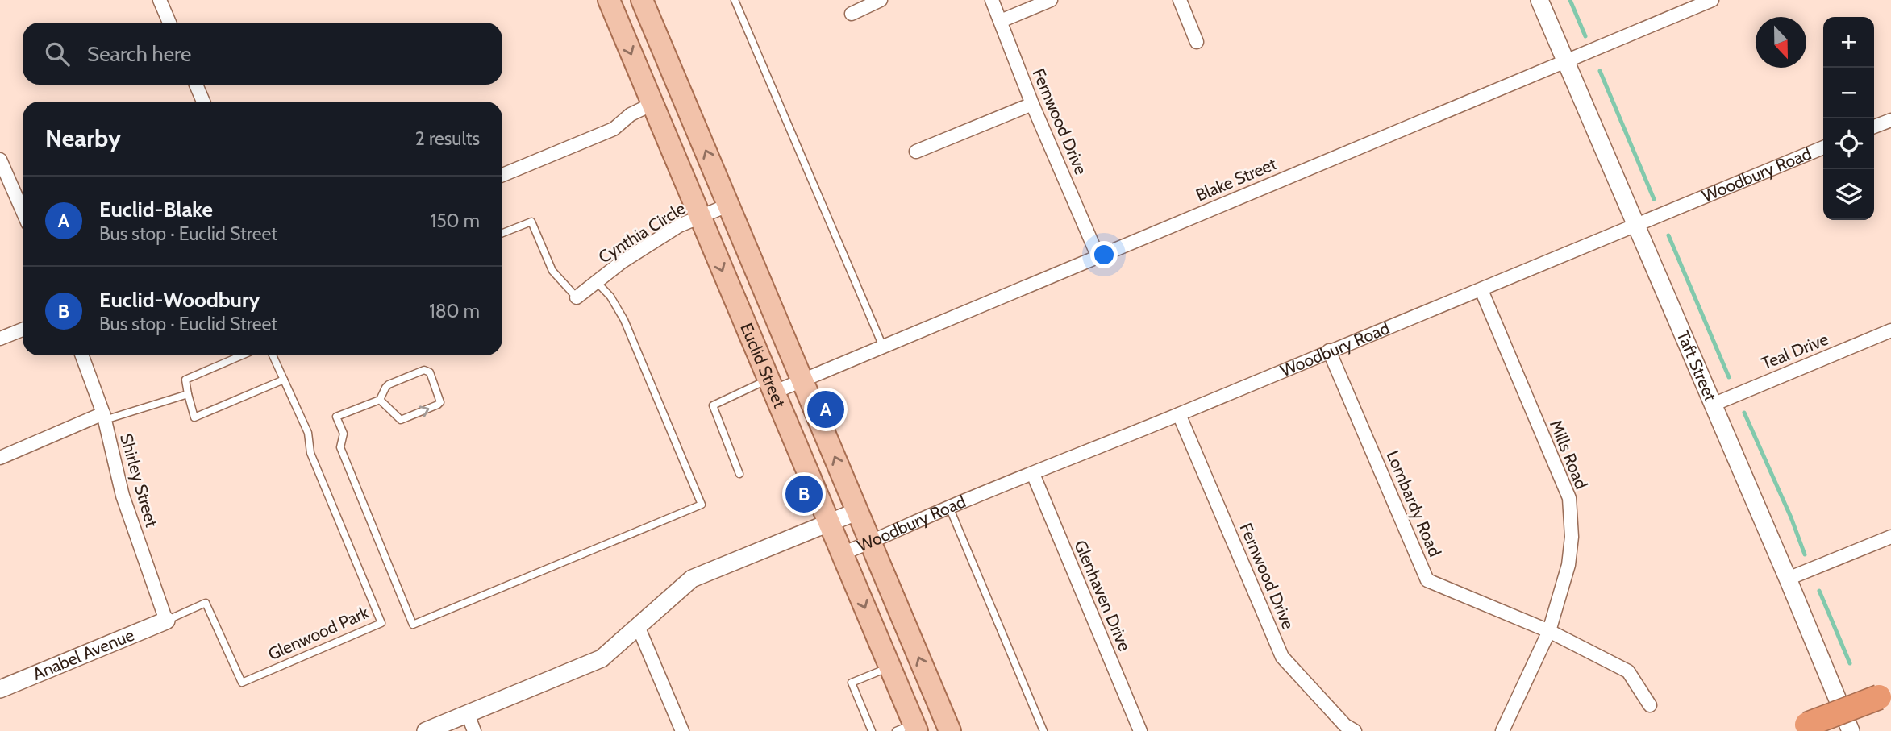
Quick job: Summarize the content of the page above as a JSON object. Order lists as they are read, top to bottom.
{
  "streets": {
    "main road": ["Euclid Street"],
    "street": [
      "Fernwood Drive",
      "Woodbury Road",
      "Blake Street",
      "Cynthia Circle",
      "Teal Drive",
      "Taft Street",
      "Mills Road",
      "Shirley Street",
      "Lombardy Road",
      "Glenhaven Drive",
      "Anabel Avenue"
    ],
    "lane": ["Glenwood Park"]
  },
  "crossings": [
    ["Fernwood Drive", "Woodbury Road"],
    ["Fernwood Drive", "Blake Street"],
    ["Woodbury Road", "Taft Street"],
    ["Woodbury Road", "Euclid Street"],
    ["Woodbury Road", "Mills Road"],
    ["Woodbury Road", "Lombardy Road"],
    ["Woodbury Road", "Glenhaven Drive"],
    ["Blake Street", "Taft Street"],
    ["Blake Street", "Euclid Street"],
    ["Cynthia Circle", "Euclid Street"],
    ["Teal Drive", "Taft Street"],
    ["Mills Road", "Lombardy Road"],
    ["Shirley Street", "Glenwood Park"],
    ["Shirley Street", "Anabel Avenue"],
    ["Glenwood Park", "Anabel Avenue"]
  ],
  "north": "bottom",
  "page": {
    "map_buttons": ["+", "−"],
    "search": "Search here",
    "heading": ["Nearby", "2 results"],
    "list": [
      {
        "mark": "A",
        "name": "Euclid-Blake",
        "note": "Bus stop · Euclid Street",
        "value": "150 m"
      },
      {
        "mark": "B",
        "name": "Euclid-Woodbury",
        "note": "Bus stop · Euclid Street",
        "value": "180 m"
      }
    ],
    "pins": ["A", "B"]
  }
}
